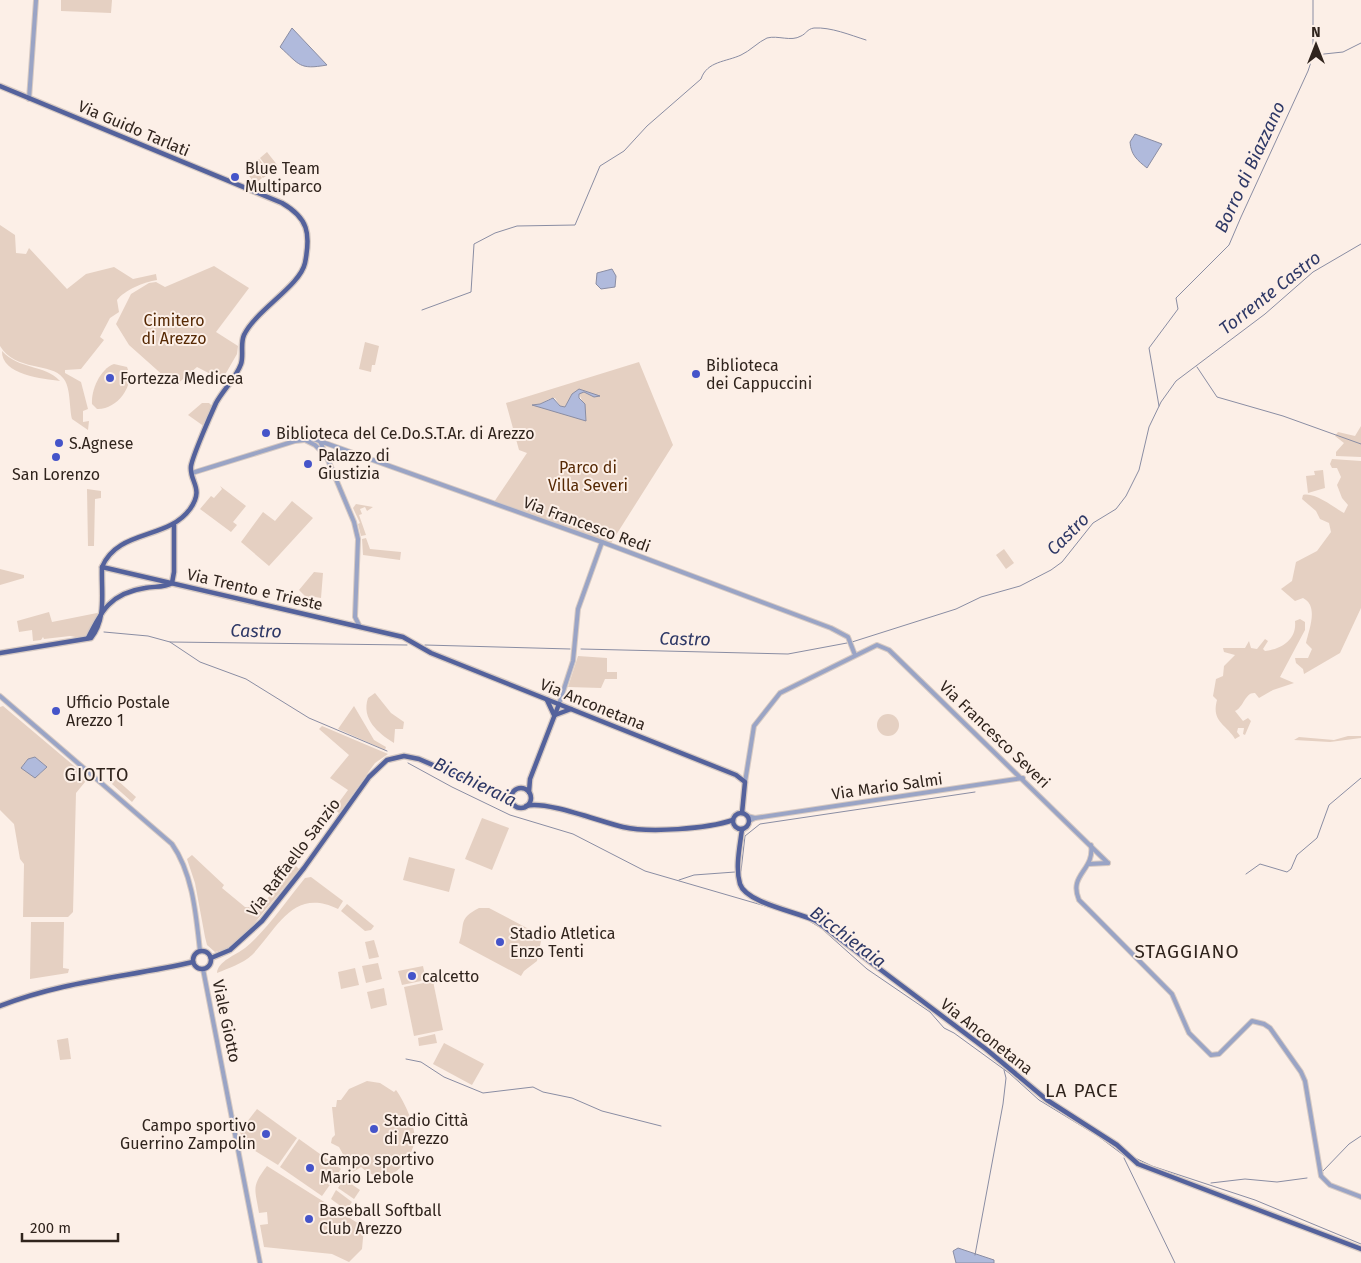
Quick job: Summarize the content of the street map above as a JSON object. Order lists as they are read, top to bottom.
{
  "streets": {
    "main road": [
      "Via Guido Tarlati",
      "Via Trento e Trieste",
      "Via Anconetana",
      "Via Raffaello Sanzio"
    ],
    "street": [
      "Via Francesco Redi",
      "Via Francesco Severi",
      "Via Mario Salmi",
      "Viale Giotto"
    ]
  },
  "crossings": [
    ["Via Francesco Redi", "Via Francesco Severi"],
    ["Via Trento e Trieste", "Via Anconetana"],
    ["Via Anconetana", "Via Francesco Severi"],
    ["Via Anconetana", "Via Mario Salmi"],
    ["Via Francesco Severi", "Via Mario Salmi"],
    ["Via Raffaello Sanzio", "Viale Giotto"]
  ],
  "districts": ["GIOTTO", "STAGGIANO", "LA PACE"],
  "water": [
    "Borro di Biazzano",
    "Torrente Castro",
    "Castro",
    "Bicchieraia"
  ],
  "parks": ["Cimitero di Arezzo", "Parco di Villa Severi"],
  "places": [
    "Blue Team Multiparco",
    "Biblioteca dei Cappuccini",
    "Fortezza Medicea",
    "Biblioteca del Ce.Do.S.T.Ar. di Arezzo",
    "S.Agnese",
    "San Lorenzo",
    "Palazzo di Giustizia",
    "Ufficio Postale Arezzo 1",
    "Stadio Atletica Enzo Tenti",
    "calcetto",
    "Stadio Città di Arezzo",
    "Campo sportivo Guerrino Zampolin",
    "Campo sportivo Mario Lebole",
    "Baseball Softball Club Arezzo"
  ],
  "scale_bar": "200 m",
  "north": "top"
}
